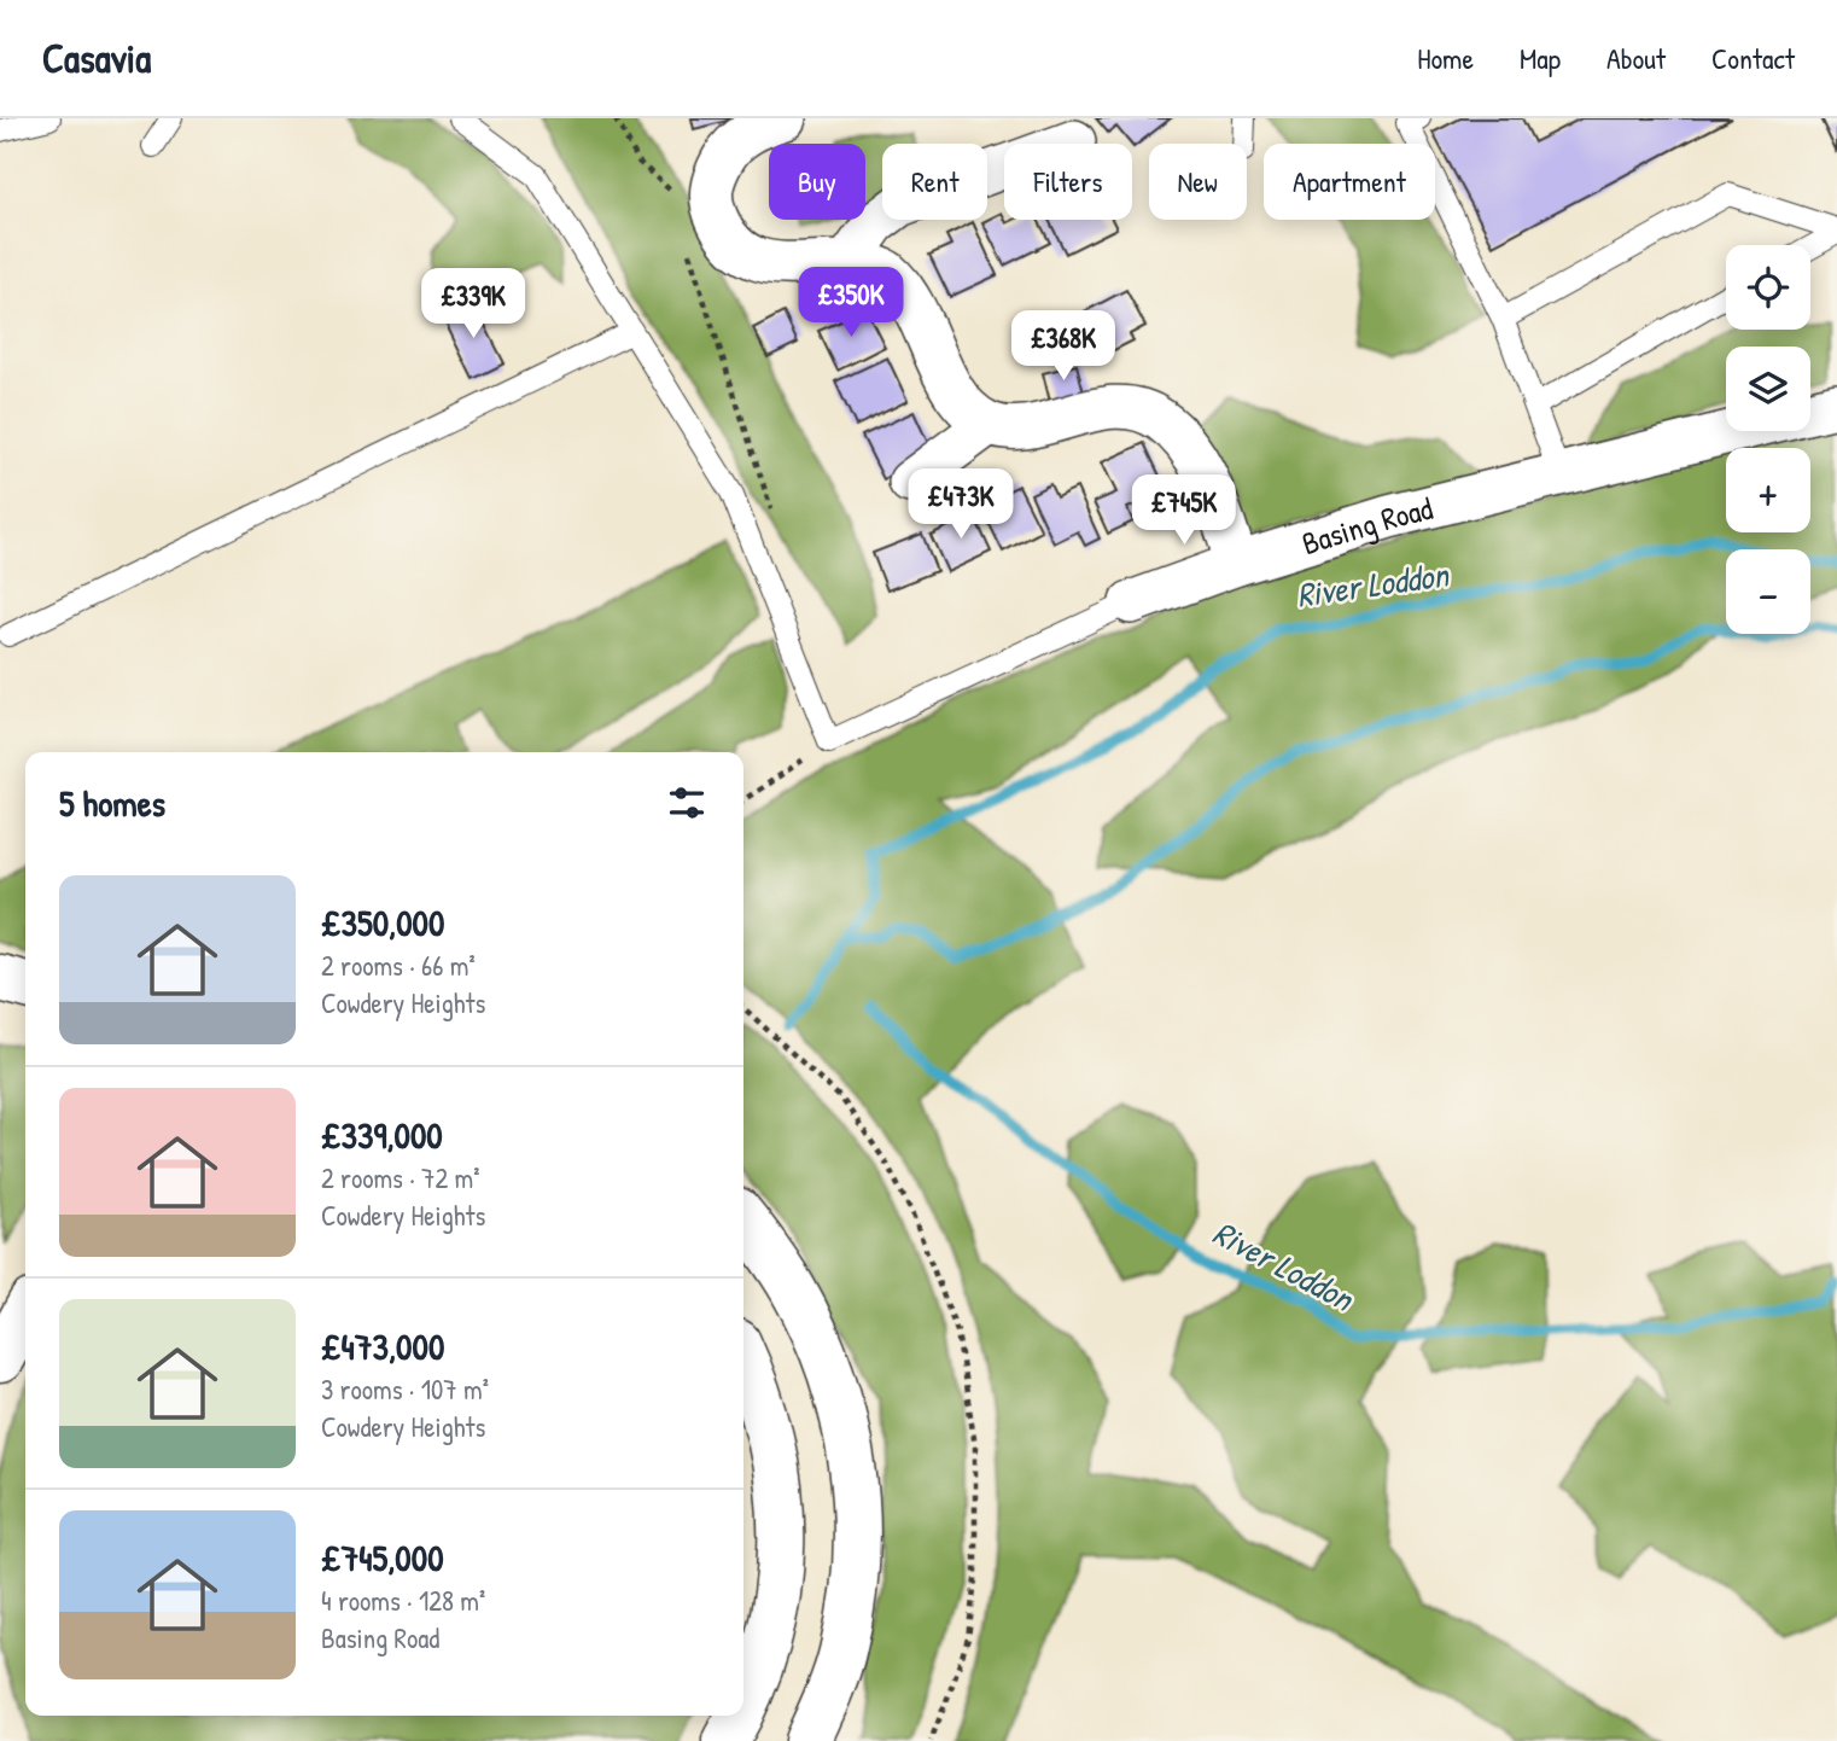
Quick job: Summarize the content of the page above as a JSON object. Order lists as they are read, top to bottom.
{
  "streets": {
    "street": ["Basing Road"]
  },
  "water": ["River Loddon"],
  "page": {
    "header": "Casavia",
    "nav": [
      "Home",
      "Map",
      "About",
      "Contact"
    ],
    "chip": [
      "Buy",
      "Rent",
      "Filters",
      "New",
      "Apartment"
    ],
    "map_buttons": ["+", "−"],
    "price": [
      "£350K",
      "£339K",
      "£368K",
      "£473K",
      "£745K"
    ],
    "heading": "5 homes",
    "list": [
      {
        "name": "£350,000",
        "note": "2 rooms · 66 m² · Cowdery Heights"
      },
      {
        "name": "£339,000",
        "note": "2 rooms · 72 m² · Cowdery Heights"
      },
      {
        "name": "£473,000",
        "note": "3 rooms · 107 m² · Cowdery Heights"
      },
      {
        "name": "£745,000",
        "note": "4 rooms · 128 m² · Basing Road"
      }
    ]
  }
}
